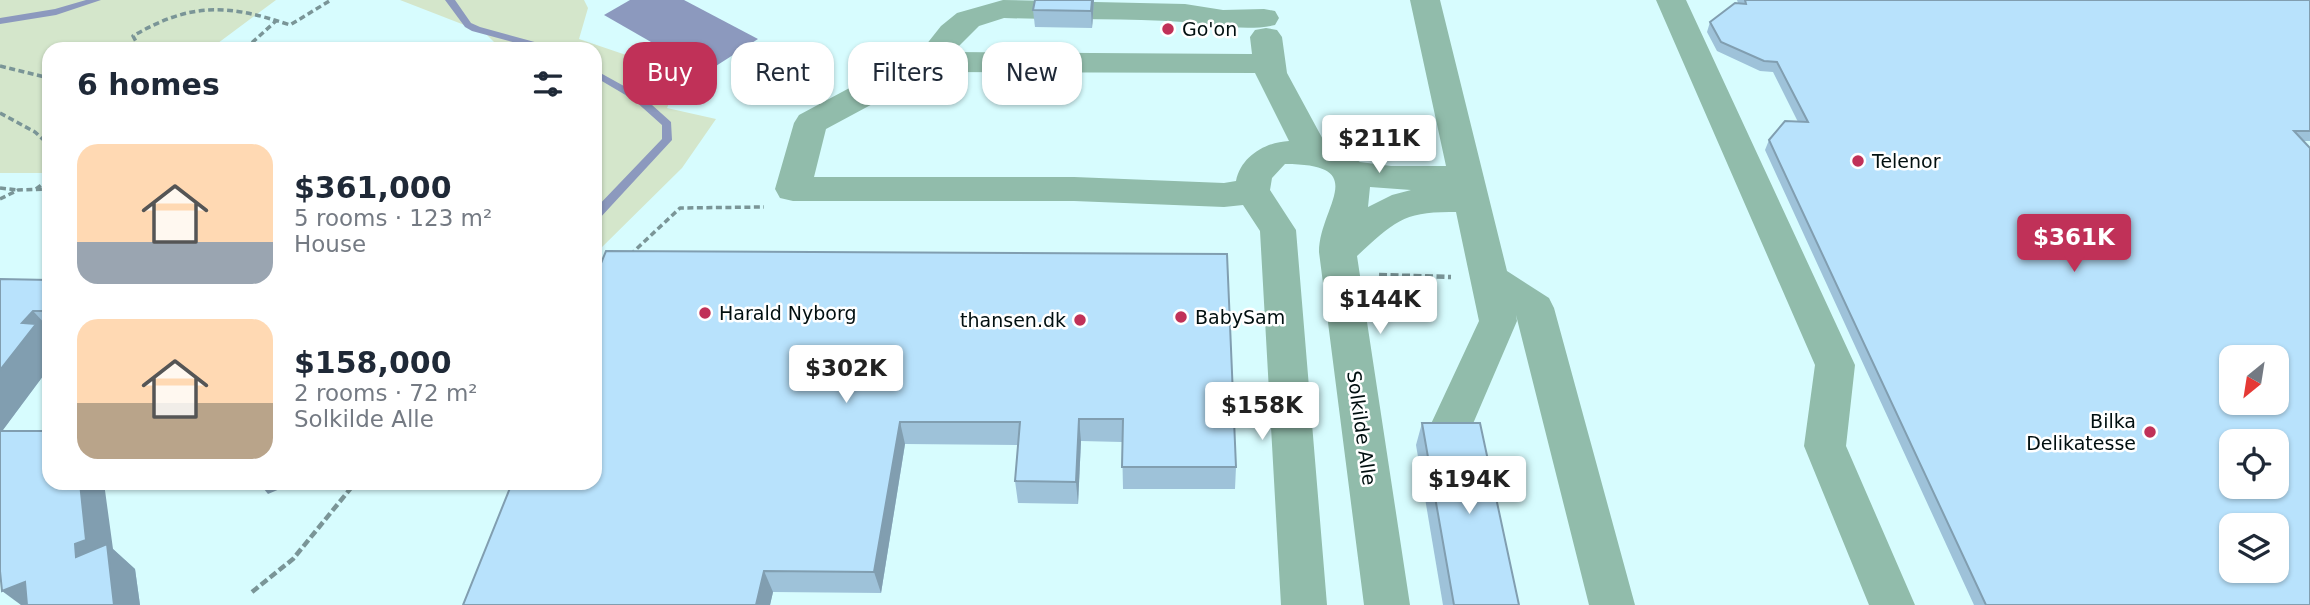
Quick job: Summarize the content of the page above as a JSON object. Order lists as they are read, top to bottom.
{
  "streets": {
    "street": ["Solkilde Alle"]
  },
  "places": [
    "Go'on",
    "Telenor",
    "Harald Nyborg",
    "BabySam",
    "thansen.dk",
    "Bilka Delikatesse"
  ],
  "north": "bottom left",
  "page": {
    "chip": [
      "Buy",
      "Rent",
      "Filters",
      "New"
    ],
    "heading": "6 homes",
    "price": [
      "$211K",
      "$361K",
      "$144K",
      "$302K",
      "$158K",
      "$194K"
    ],
    "list": [
      {
        "name": "$361,000",
        "note": "5 rooms · 123 m² · House"
      },
      {
        "name": "$158,000",
        "note": "2 rooms · 72 m² · Solkilde Alle"
      }
    ]
  }
}
